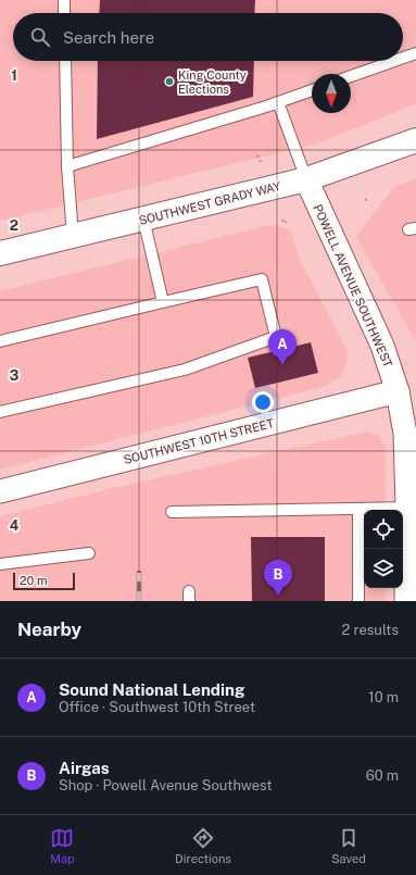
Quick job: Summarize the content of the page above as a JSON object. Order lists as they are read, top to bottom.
{
  "streets": {
    "main road": ["SOUTHWEST GRADY WAY"],
    "street": ["POWELL AVENUE SOUTHWEST", "SOUTHWEST 10TH STREET"]
  },
  "crossings": [
    ["SOUTHWEST GRADY WAY", "POWELL AVENUE SOUTHWEST"],
    ["POWELL AVENUE SOUTHWEST", "SOUTHWEST 10TH STREET"]
  ],
  "places": ["King County Elections"],
  "scale_bar": "20 m",
  "north": "bottom",
  "page": {
    "search": "Search here",
    "pins": ["A", "B"],
    "scale": "20 m",
    "heading": ["Nearby", "2 results"],
    "list": [
      {
        "mark": "A",
        "name": "Sound National Lending",
        "note": "Office · Southwest 10th Street",
        "value": "10 m"
      },
      {
        "mark": "B",
        "name": "Airgas",
        "note": "Shop · Powell Avenue Southwest",
        "value": "60 m"
      }
    ],
    "nav": ["Map", "Directions", "Saved"]
  },
  "grid": {
    "rows": [
      "1",
      "2",
      "3",
      "4"
    ]
  }
}
